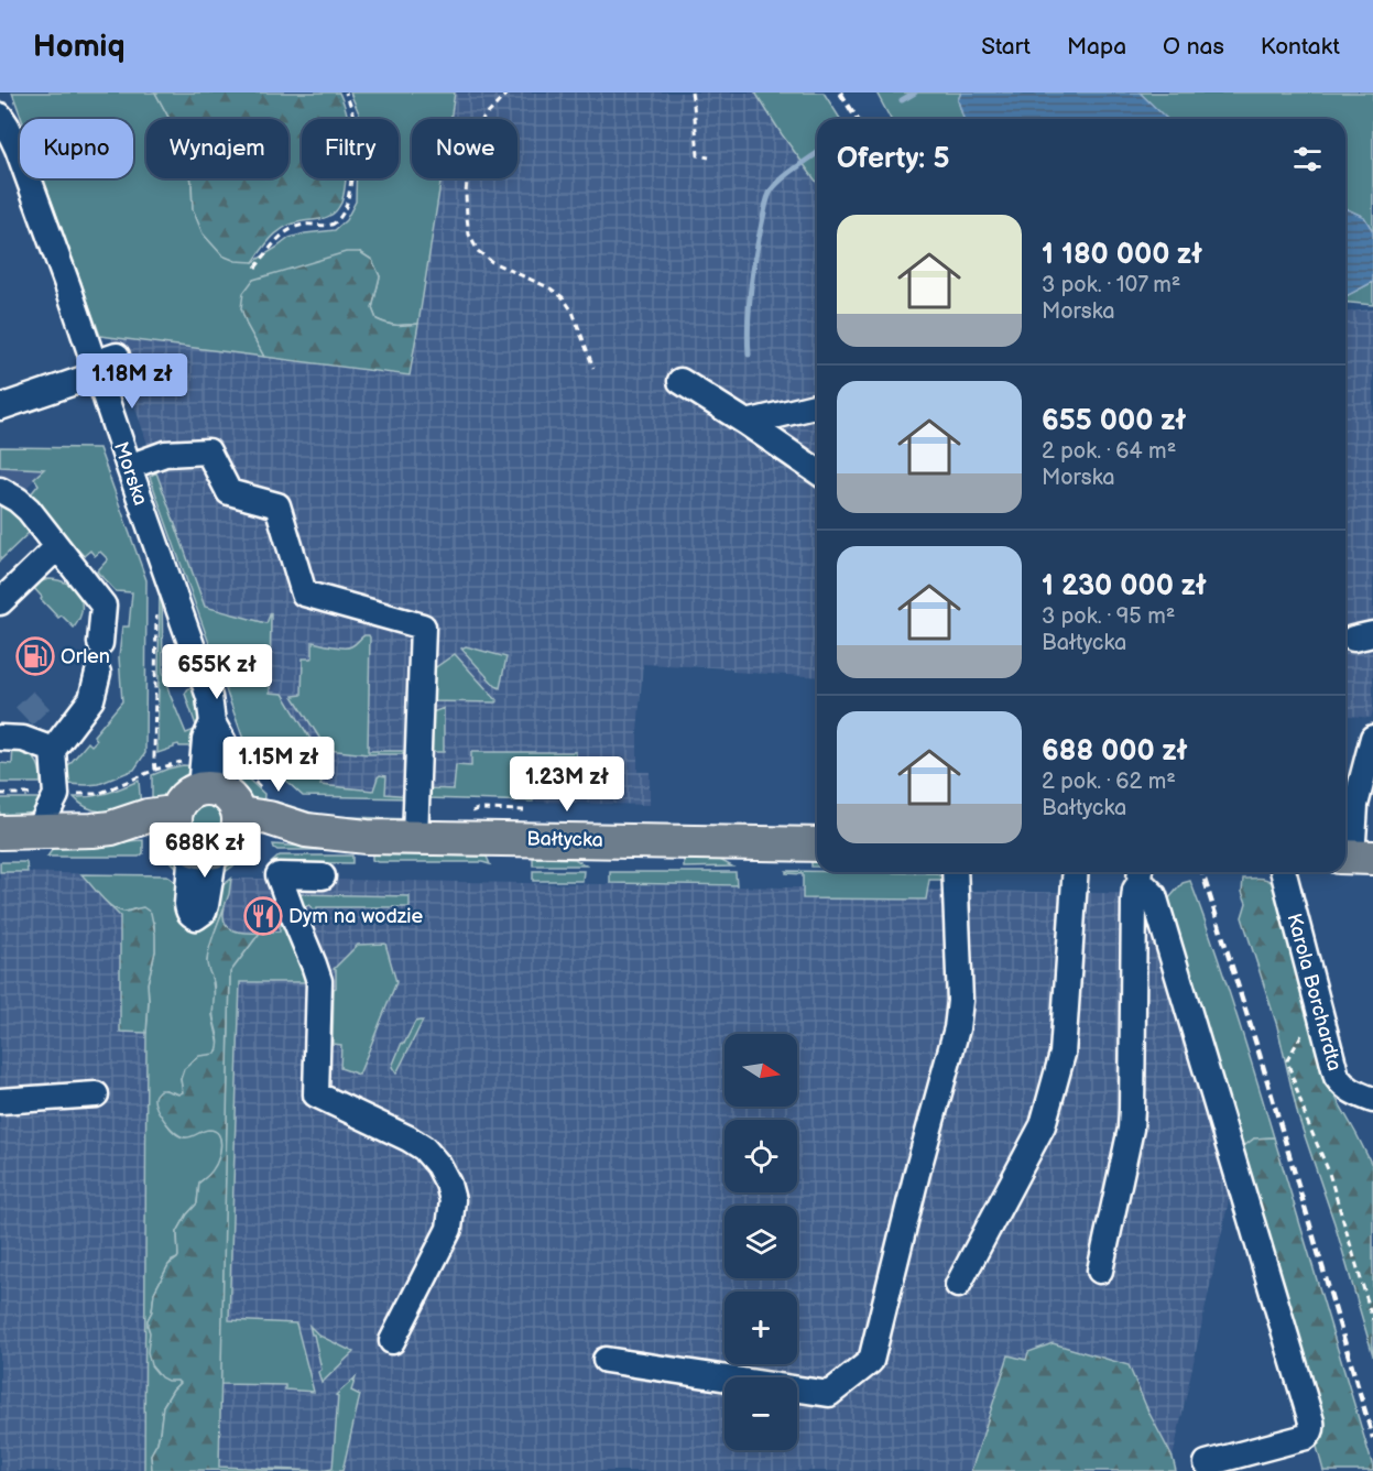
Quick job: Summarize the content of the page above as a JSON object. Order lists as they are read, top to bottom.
{
  "streets": {
    "main road": ["Bałtycka"],
    "street": ["Morska", "Karola Borchardta"]
  },
  "crossings": [
    ["Morska", "Bałtycka"]
  ],
  "places": {
    "fuel station": ["Orlen"],
    "restaurant": ["Dym na wodzie"]
  },
  "north": "right",
  "page": {
    "header": "Homiq",
    "nav": [
      "Start",
      "Mapa",
      "O nas",
      "Kontakt"
    ],
    "chip": [
      "Kupno",
      "Wynajem",
      "Filtry",
      "Nowe"
    ],
    "heading": "Oferty: 5",
    "list": [
      {
        "name": "1 180 000 zł",
        "note": "3 pok. · 107 m² · Morska"
      },
      {
        "name": "655 000 zł",
        "note": "2 pok. · 64 m² · Morska"
      },
      {
        "name": "1 230 000 zł",
        "note": "3 pok. · 95 m² · Bałtycka"
      },
      {
        "name": "688 000 zł",
        "note": "2 pok. · 62 m² · Bałtycka"
      }
    ],
    "price": [
      "1.18M zł",
      "655K zł",
      "1.15M zł",
      "1.23M zł",
      "688K zł"
    ],
    "map_buttons": ["+", "−"]
  }
}
